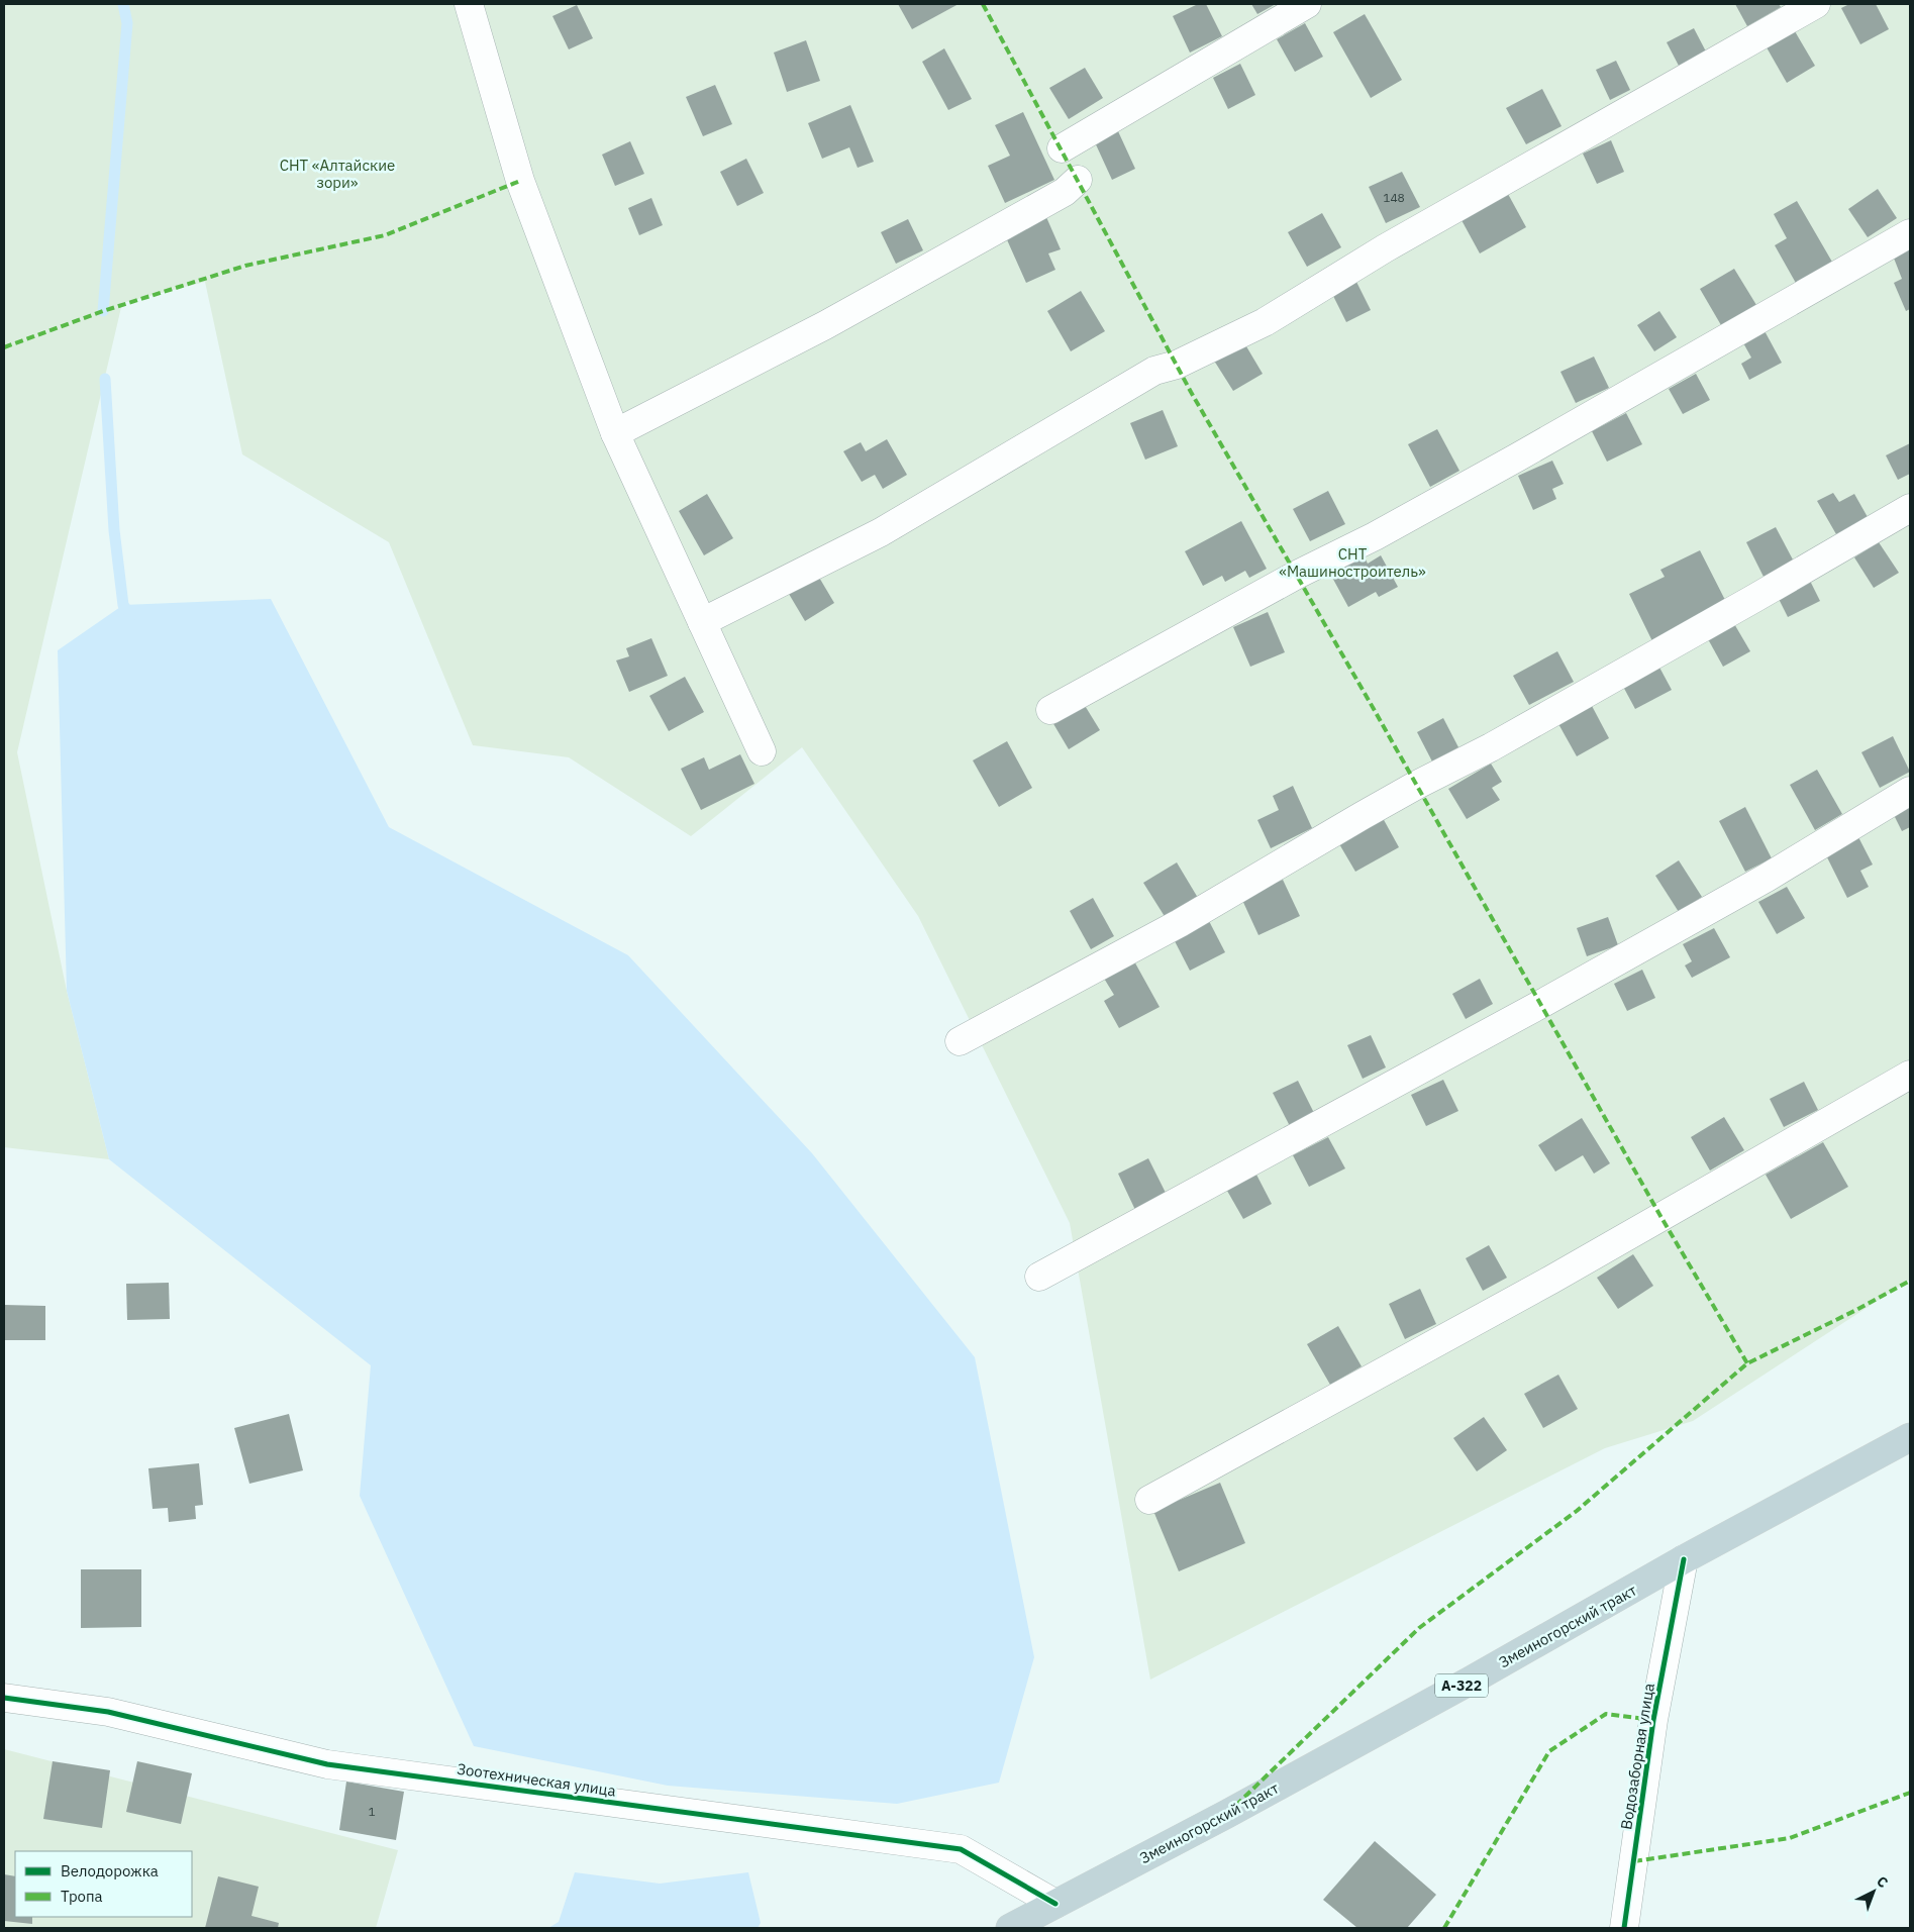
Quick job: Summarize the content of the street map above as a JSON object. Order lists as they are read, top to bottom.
{
  "streets": {
    "highway": ["Змеиногорский тракт", "А-322"],
    "street": ["Водозаборная улица", "Зоотехническая улица"]
  },
  "crossings": [
    ["Змеиногорский тракт", "Водозаборная улица"],
    ["Змеиногорский тракт", "Зоотехническая улица"]
  ],
  "parks": ["СНТ «Алтайские зори»", "СНТ «Машиностроитель»"],
  "house_numbers": ["148", "1"],
  "legend": ["Велодорожка", "Тропа"],
  "north": "top right"
}
